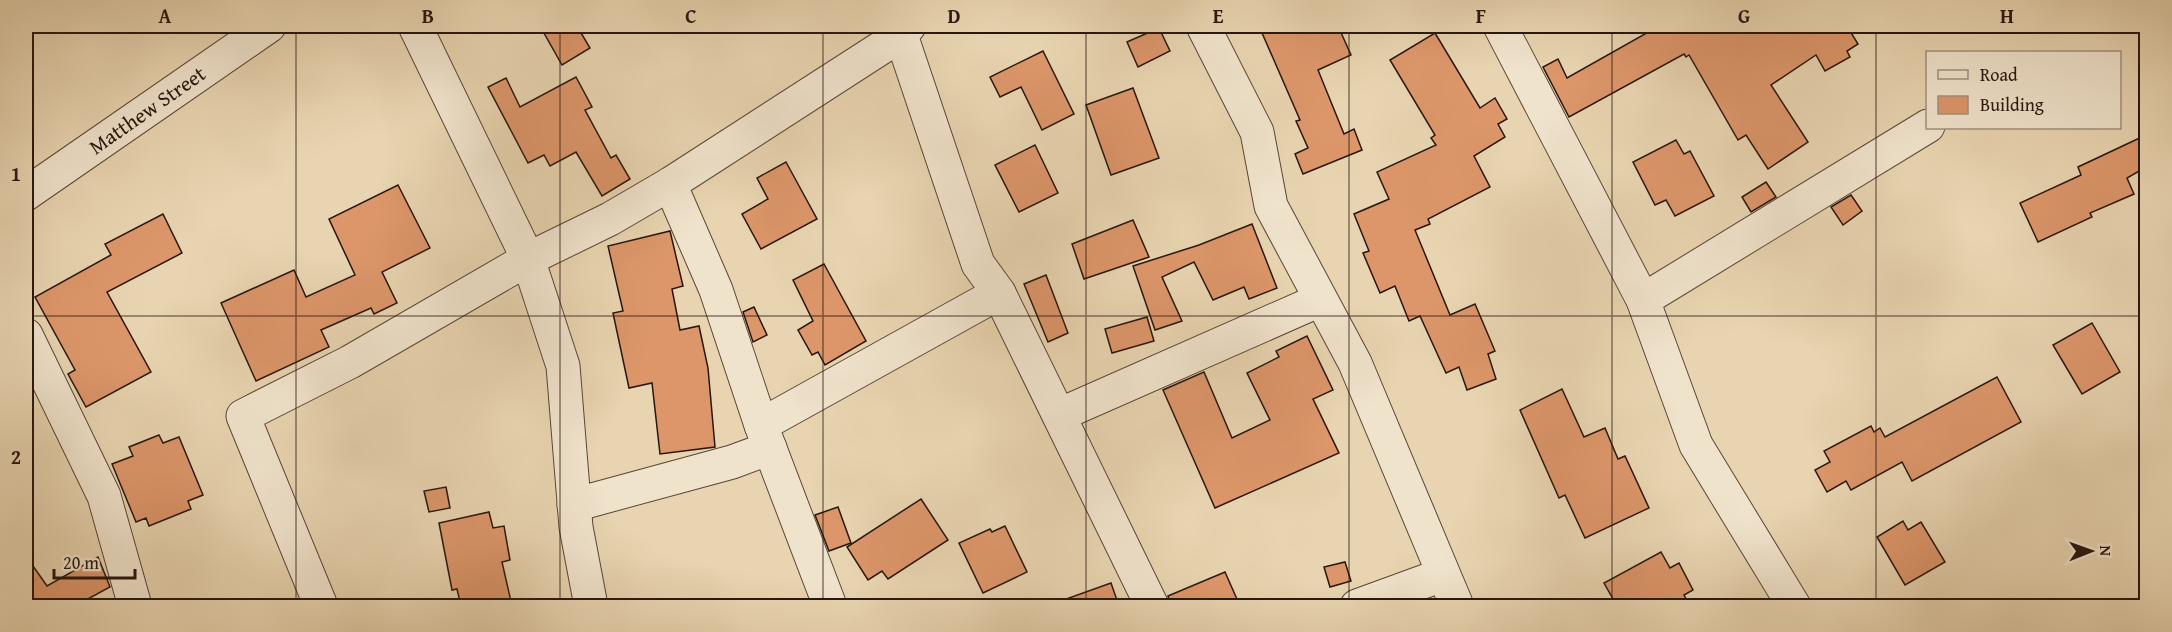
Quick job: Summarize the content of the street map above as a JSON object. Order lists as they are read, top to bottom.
{
  "streets": {
    "street": ["Matthew Street"]
  },
  "legend": ["Road", "Building"],
  "scale_bar": "20 m",
  "north": "right",
  "grid": {
    "columns": [
      "A",
      "B",
      "C",
      "D",
      "E",
      "F",
      "G",
      "H"
    ],
    "rows": ["1", "2"]
  }
}
